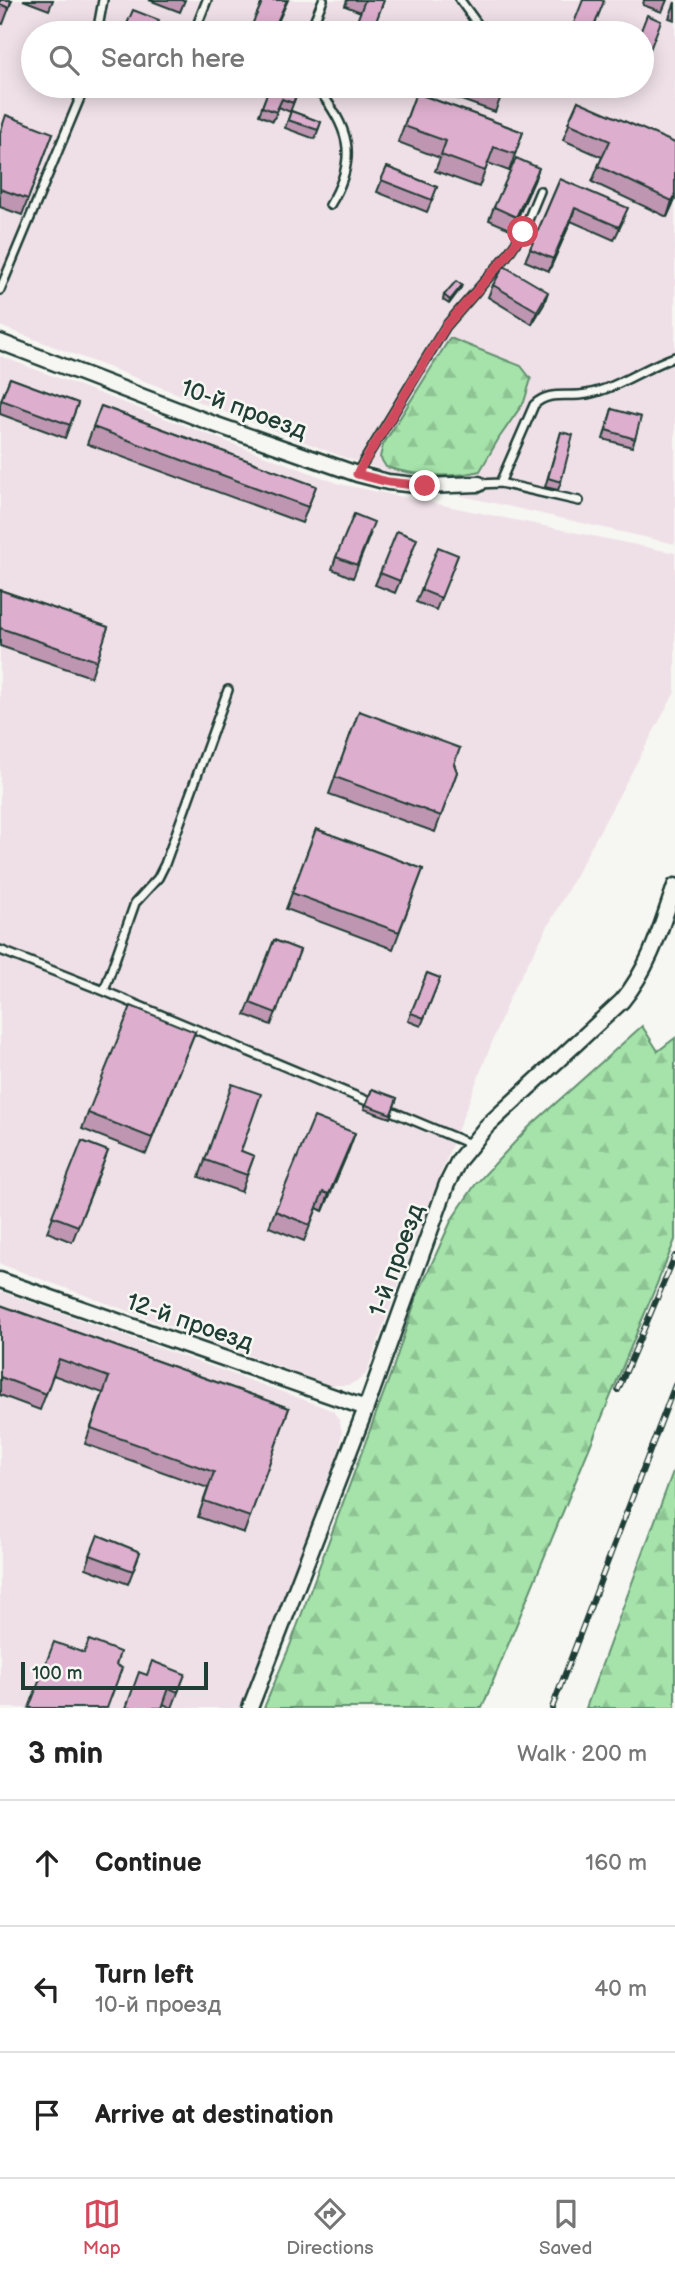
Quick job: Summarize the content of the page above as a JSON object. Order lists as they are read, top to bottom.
{
  "streets": {
    "street": ["10-й проезд", "1-й проезд", "12-й проезд"]
  },
  "crossings": [
    ["1-й проезд", "12-й проезд"]
  ],
  "scale_bar": "100 m",
  "page": {
    "search": "Search here",
    "scale": "100 m",
    "heading": ["3 min", "Walk · 200 m"],
    "list": [
      ["Continue", "160 m"],
      ["Turn left", "10-й проезд", "40 m"],
      "Arrive at destination"
    ],
    "nav": ["Map", "Directions", "Saved"]
  }
}
